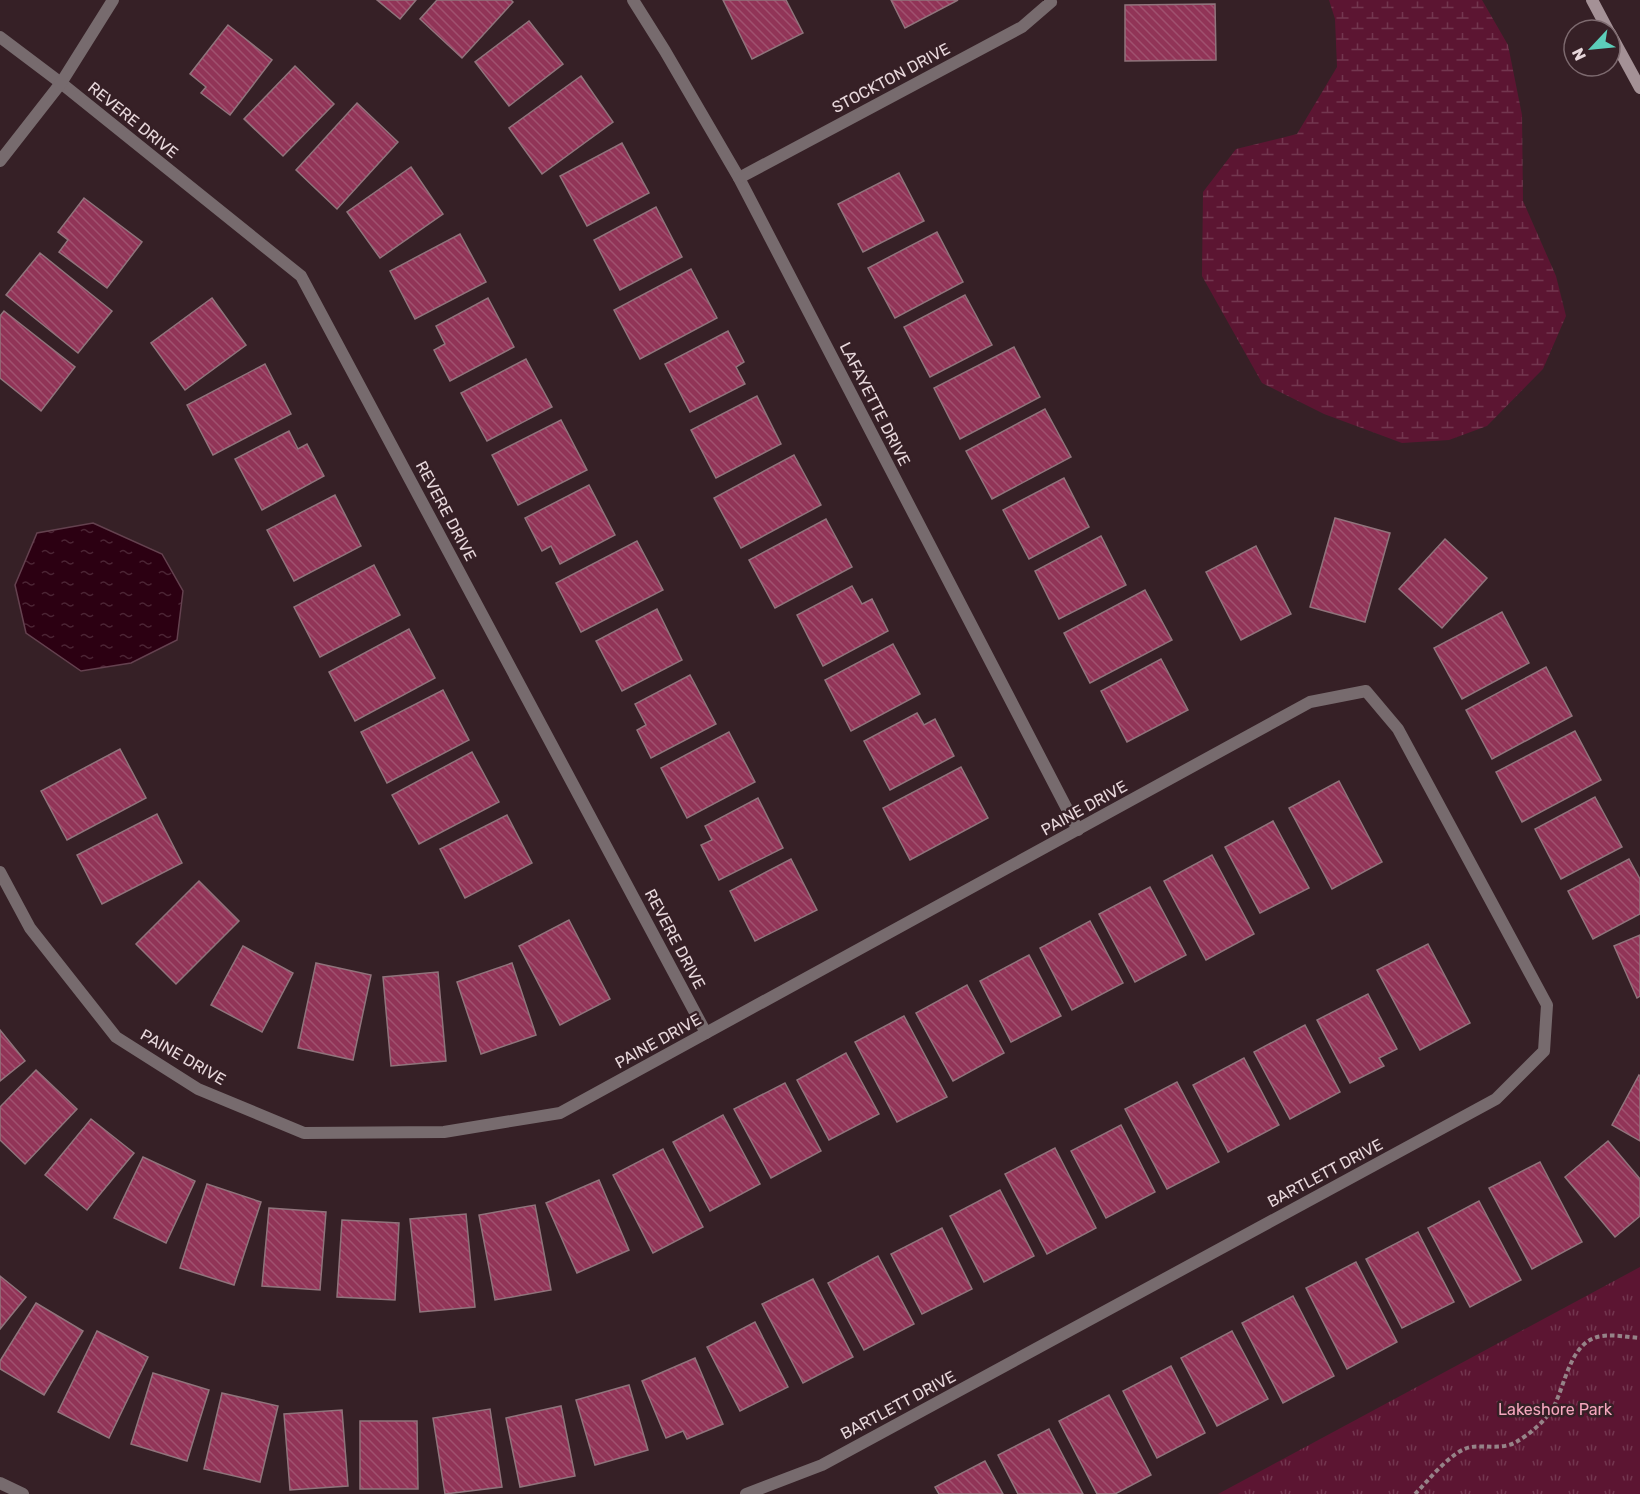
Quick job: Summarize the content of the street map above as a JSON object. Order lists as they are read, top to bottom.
{
  "streets": {
    "street": [
      "STOCKTON DRIVE",
      "REVERE DRIVE",
      "LAFAYETTE DRIVE",
      "PAINE DRIVE",
      "BARTLETT DRIVE"
    ]
  },
  "crossings": [
    ["STOCKTON DRIVE", "LAFAYETTE DRIVE"],
    ["REVERE DRIVE", "PAINE DRIVE"],
    ["LAFAYETTE DRIVE", "PAINE DRIVE"],
    ["PAINE DRIVE", "BARTLETT DRIVE"]
  ],
  "parks": ["Lakeshore Park"],
  "north": "bottom left"
}
